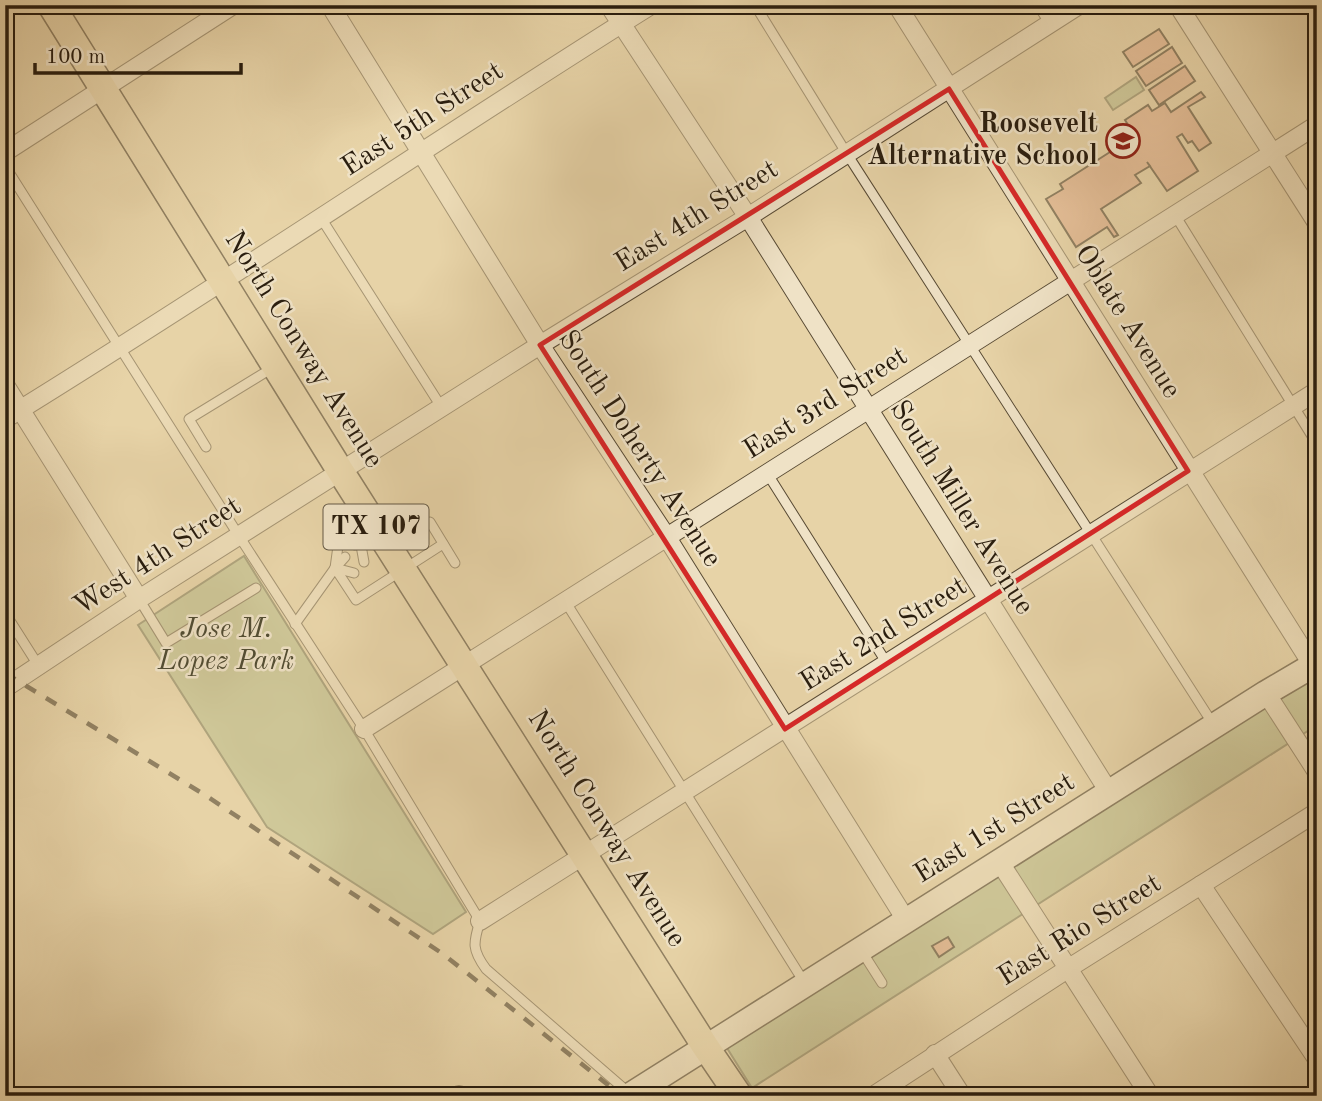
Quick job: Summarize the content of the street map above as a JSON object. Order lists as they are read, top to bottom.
{
  "streets": {
    "main road": ["North Conway Avenue", "TX 107"],
    "street": [
      "East 5th Street",
      "East 4th Street",
      "Oblate Avenue",
      "East 3rd Street",
      "South Doherty Avenue",
      "South Miller Avenue",
      "West 4th Street",
      "East 2nd Street",
      "East 1st Street",
      "East Rio Street"
    ]
  },
  "crossings": [
    ["East 5th Street", "North Conway Avenue"],
    ["East 5th Street", "South Doherty Avenue"],
    ["East 5th Street", "South Miller Avenue"],
    ["East 4th Street", "Oblate Avenue"],
    ["East 4th Street", "North Conway Avenue"],
    ["East 4th Street", "South Doherty Avenue"],
    ["East 4th Street", "South Miller Avenue"],
    ["East 4th Street", "West 4th Street"],
    ["Oblate Avenue", "East 3rd Street"],
    ["Oblate Avenue", "East 2nd Street"],
    ["Oblate Avenue", "East 1st Street"],
    ["North Conway Avenue", "East 3rd Street"],
    ["North Conway Avenue", "TX 107"],
    ["North Conway Avenue", "West 4th Street"],
    ["North Conway Avenue", "East 2nd Street"],
    ["North Conway Avenue", "East 1st Street"],
    ["East 3rd Street", "South Doherty Avenue"],
    ["East 3rd Street", "South Miller Avenue"],
    ["South Doherty Avenue", "East 2nd Street"],
    ["South Doherty Avenue", "East 1st Street"],
    ["South Miller Avenue", "East 2nd Street"],
    ["South Miller Avenue", "East 1st Street"],
    ["TX 107", "East 1st Street"]
  ],
  "parks": ["Jose M. Lopez Park"],
  "places": {
    "school or university": ["Roosevelt Alternative School"]
  },
  "scale_bar": "100 m"
}
